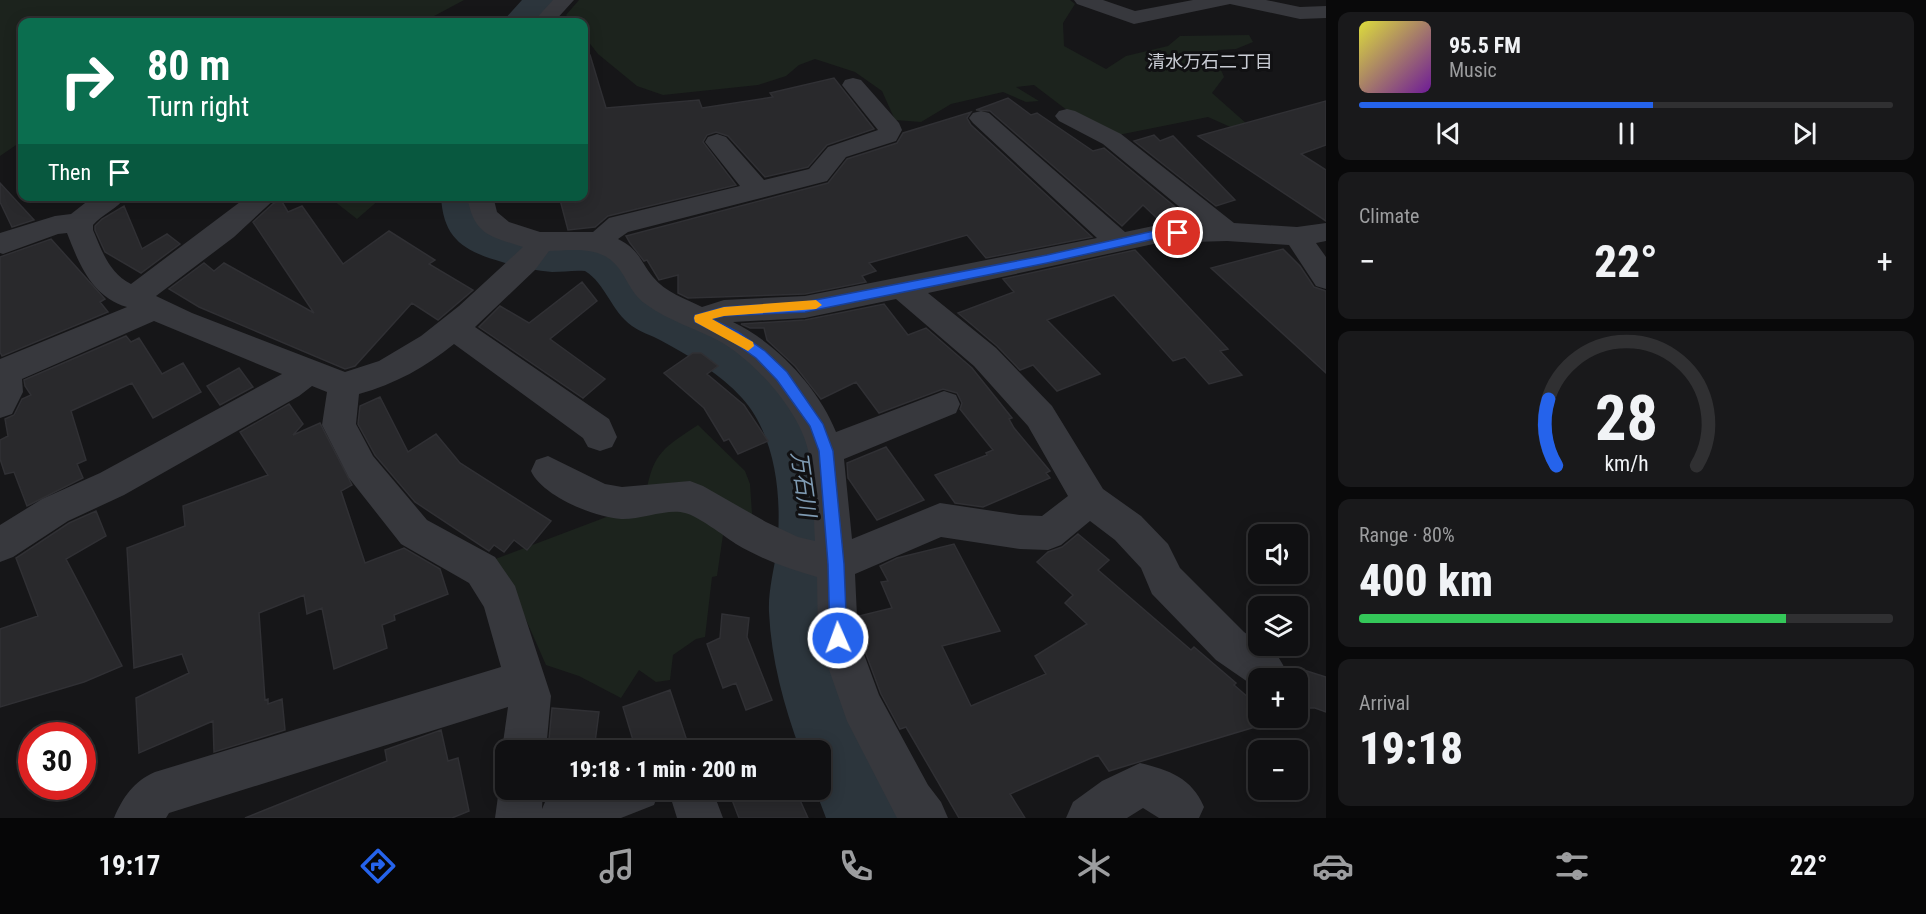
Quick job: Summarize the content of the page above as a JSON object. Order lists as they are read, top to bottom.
{
  "districts": ["清水万石二丁目"],
  "water": ["万石川"],
  "page": {
    "turn": ["80 m", "Turn right"],
    "song": ["95.5 FM", "Music"],
    "then": "Then",
    "tile": [
      "Climate",
      ["Range · 80%", "400 km"],
      ["Arrival", "19:18"]
    ],
    "heat": ["−", "22°", "+"],
    "map_buttons": ["+", "−"],
    "limit": "30",
    "trip": "19:18 · 1 min · 200 m",
    "tabs": ["19:17", "22°"],
    "gauge": ["28", "km/h"]
  }
}
